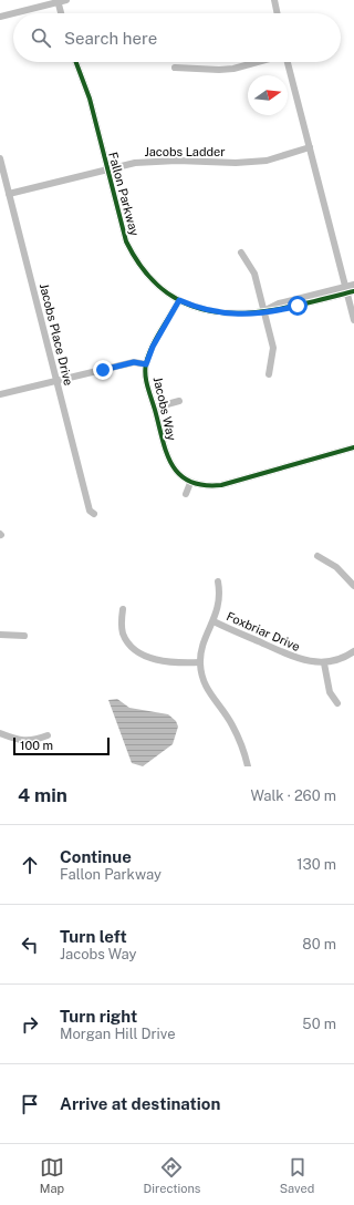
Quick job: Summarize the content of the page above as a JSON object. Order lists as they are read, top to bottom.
{
  "streets": {
    "street": [
      "Jacobs Ladder",
      "Fallon Parkway",
      "Jacobs Place Drive",
      "Jacobs Way",
      "Foxbriar Drive"
    ]
  },
  "crossings": [
    ["Jacobs Ladder", "Fallon Parkway"],
    ["Jacobs Ladder", "Jacobs Place Drive"],
    ["Fallon Parkway", "Jacobs Way"]
  ],
  "scale_bar": "100 m",
  "north": "right",
  "page": {
    "search": "Search here",
    "scale": "100 m",
    "heading": ["4 min", "Walk · 260 m"],
    "list": [
      ["Continue", "Fallon Parkway", "130 m"],
      ["Turn left", "Jacobs Way", "80 m"],
      ["Turn right", "Morgan Hill Drive", "50 m"],
      "Arrive at destination"
    ],
    "nav": ["Map", "Directions", "Saved"]
  }
}
